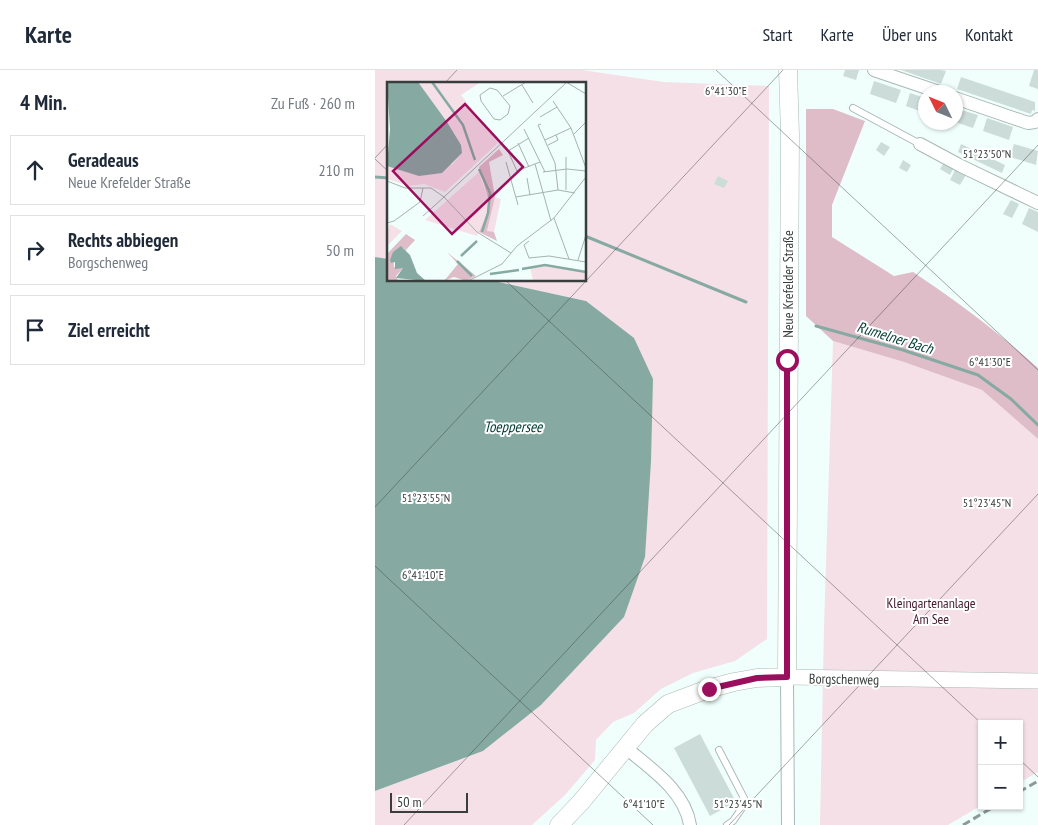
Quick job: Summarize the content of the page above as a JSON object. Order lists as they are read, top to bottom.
{
  "streets": {
    "main road": ["Neue Krefelder Straße", "Borgschenweg"]
  },
  "crossings": [
    ["Neue Krefelder Straße", "Borgschenweg"]
  ],
  "water": ["Rumelner Bach", "Toeppersee"],
  "parks": ["Kleingartenanlage Am See"],
  "scale_bar": "50 m",
  "north": "top left",
  "page": {
    "header": "Karte",
    "nav": [
      "Start",
      "Karte",
      "Über uns",
      "Kontakt"
    ],
    "heading": ["4 Min.", "Zu Fuß · 260 m"],
    "list": [
      ["Geradeaus", "Neue Krefelder Straße", "210 m"],
      ["Rechts abbiegen", "Borgschenweg", "50 m"],
      "Ziel erreicht"
    ],
    "map_buttons": ["+", "−"],
    "scale": "50 m"
  },
  "coordinates": [
    "6°41'30\"E",
    "51°23'50\"N",
    "51°23'55\"N",
    "51°23'45\"N",
    "6°41'10\"E"
  ]
}
